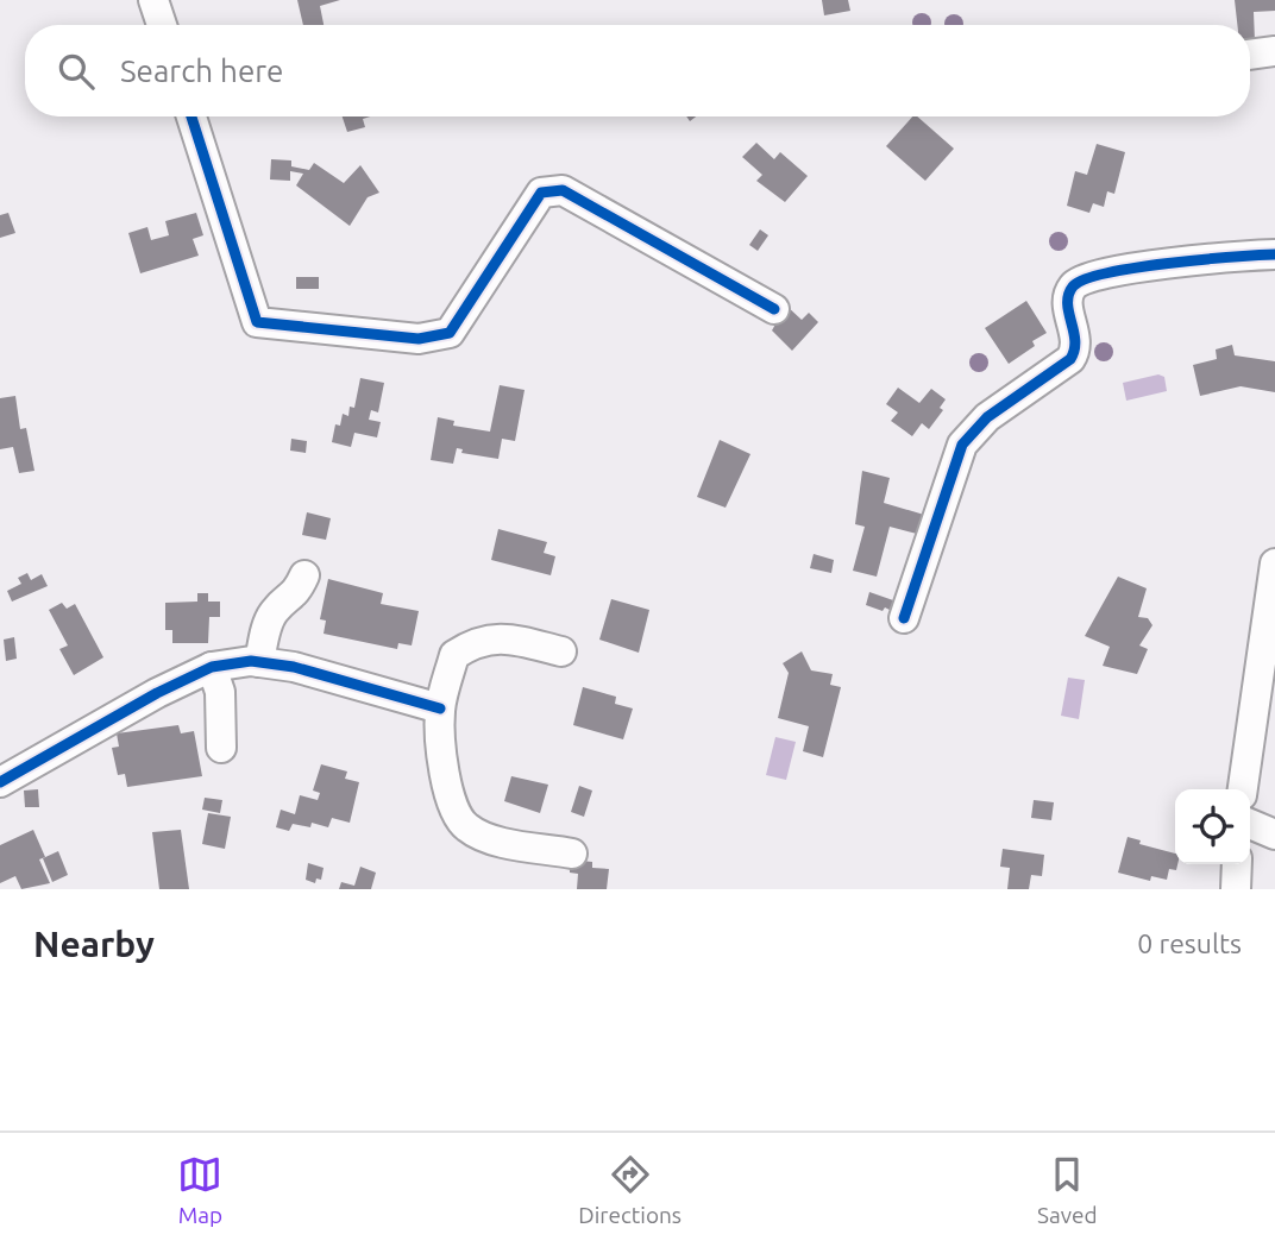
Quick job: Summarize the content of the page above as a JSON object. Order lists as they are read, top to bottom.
{
  "page": {
    "search": "Search here",
    "heading": ["Nearby", "0 results"],
    "nav": ["Map", "Directions", "Saved"]
  }
}
